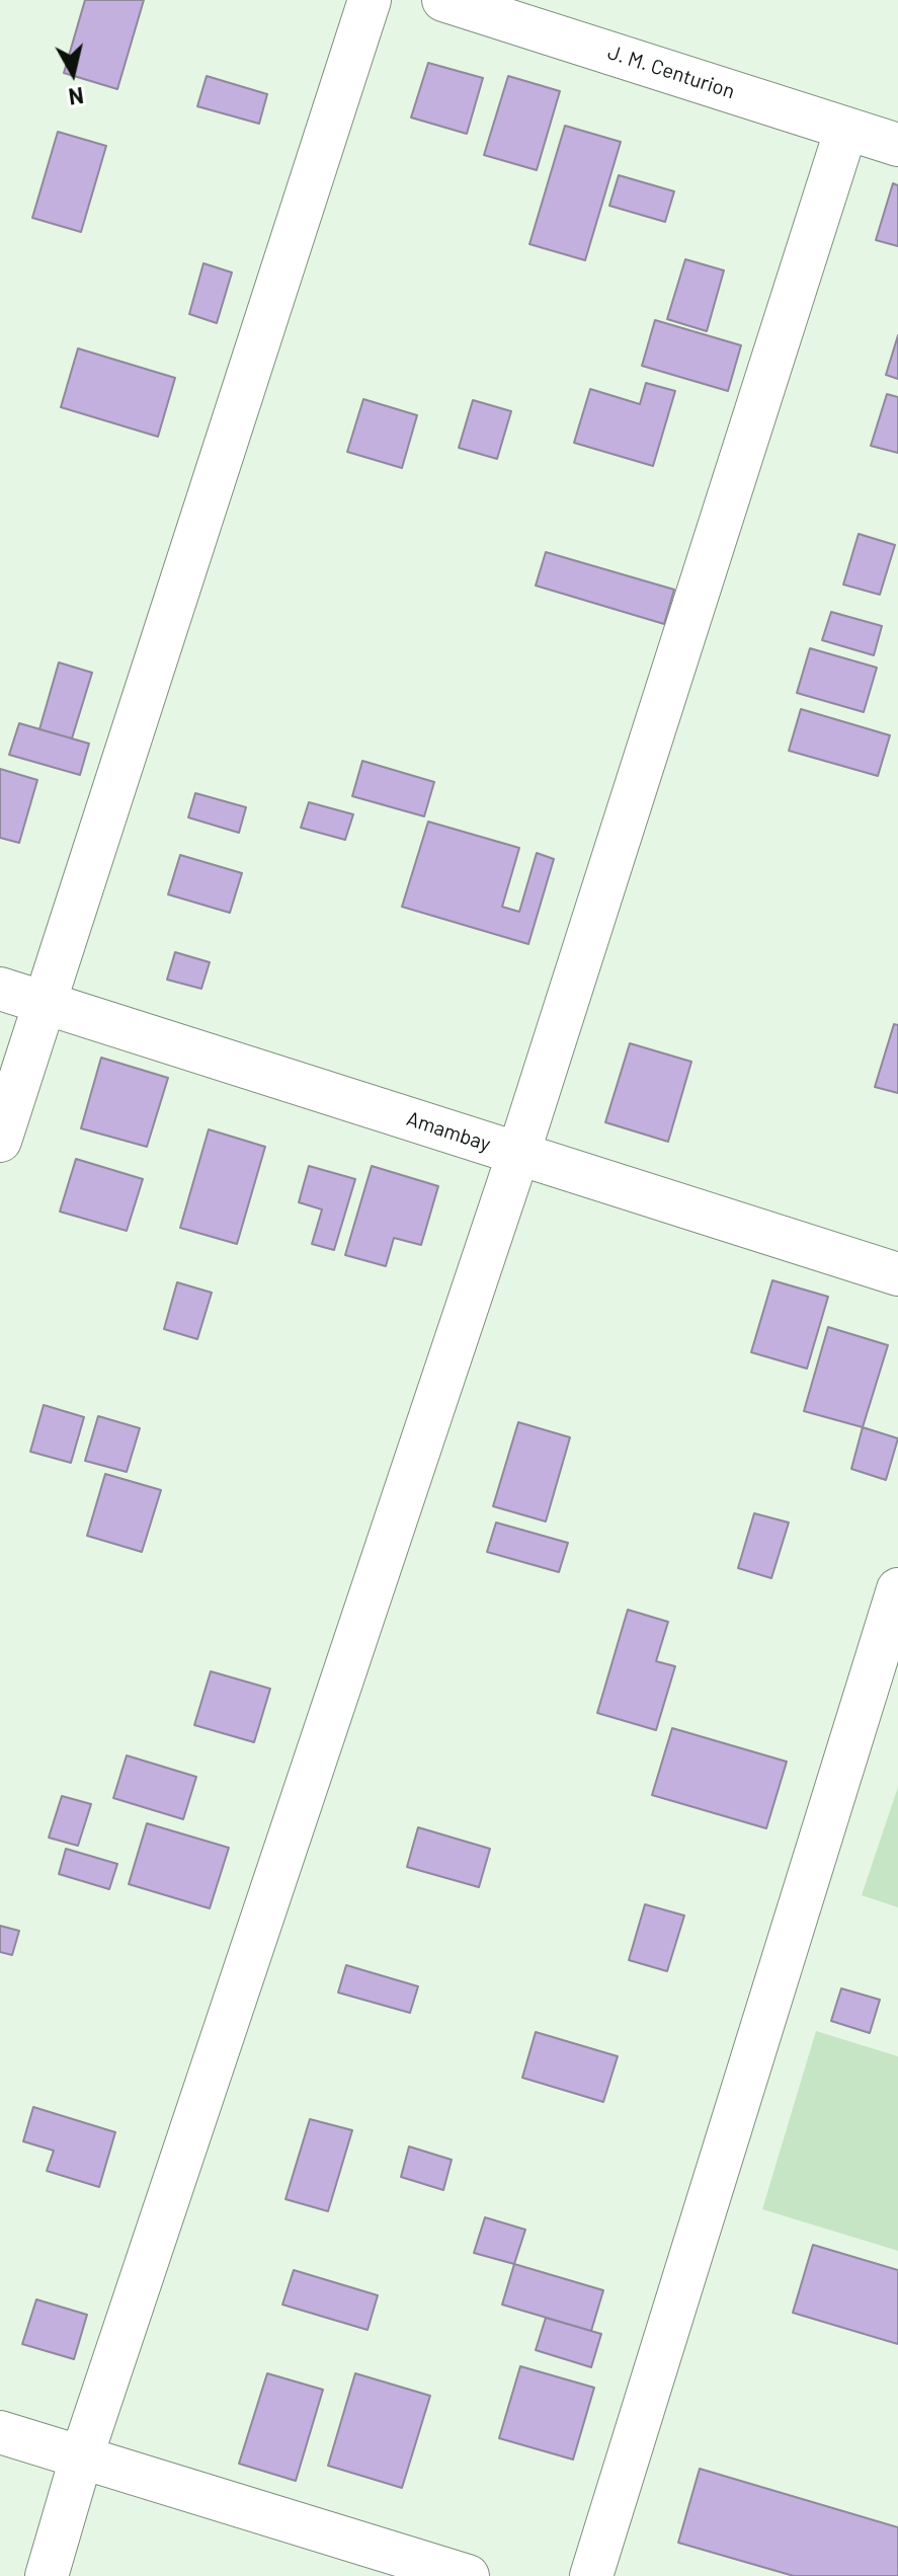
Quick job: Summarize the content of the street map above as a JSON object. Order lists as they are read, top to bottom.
{
  "streets": {
    "street": ["J. M. Centurion", "Amambay"]
  },
  "north": "bottom"
}
